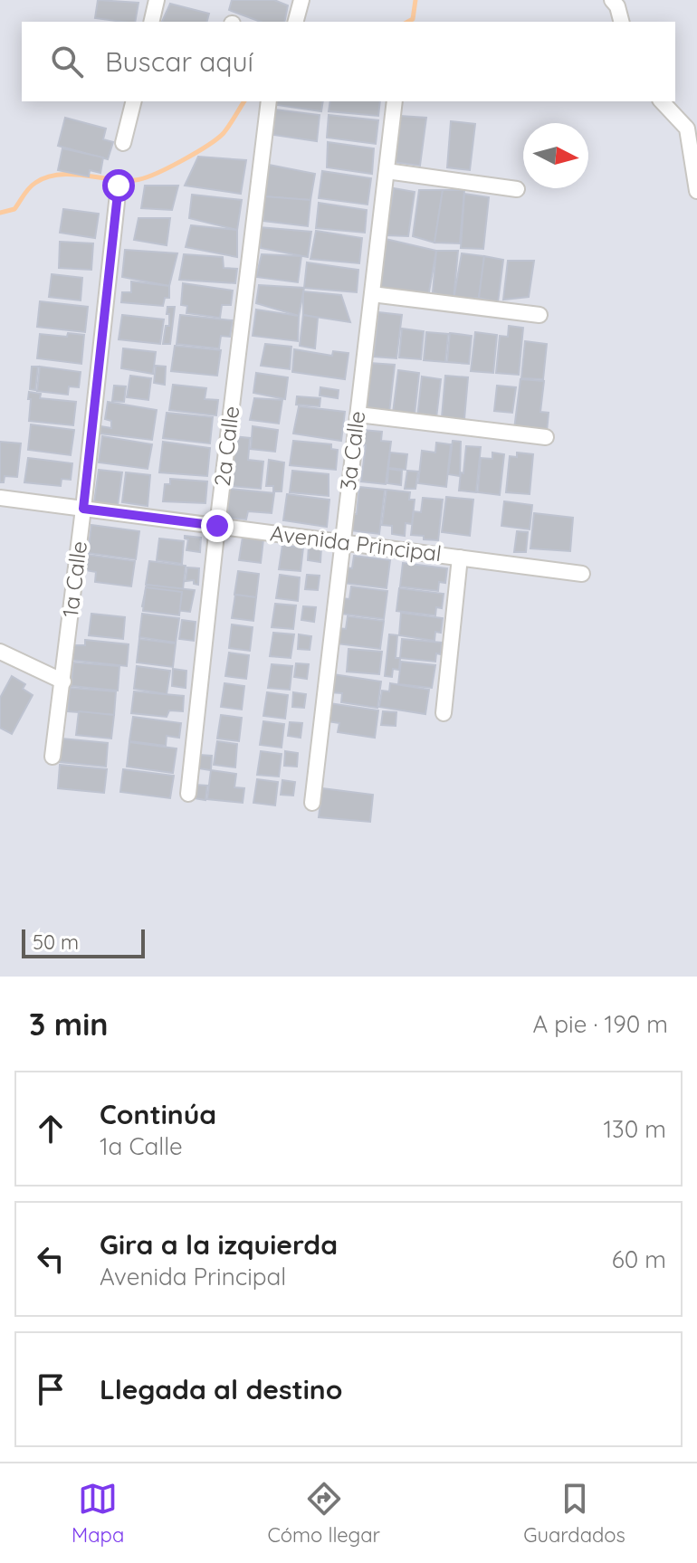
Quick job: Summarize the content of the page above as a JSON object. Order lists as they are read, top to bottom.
{
  "streets": {
    "street": [
      "2a Calle",
      "3a Calle",
      "Avenida Principal",
      "1a Calle"
    ]
  },
  "crossings": [
    ["2a Calle", "Avenida Principal"],
    ["3a Calle", "Avenida Principal"],
    ["Avenida Principal", "1a Calle"]
  ],
  "scale_bar": "50 m",
  "north": "right",
  "page": {
    "search": "Buscar aquí",
    "scale": "50 m",
    "heading": ["3 min", "A pie · 190 m"],
    "list": [
      ["Continúa", "1a Calle", "130 m"],
      ["Gira a la izquierda", "Avenida Principal", "60 m"],
      "Llegada al destino"
    ],
    "nav": ["Mapa", "Cómo llegar", "Guardados"]
  }
}
